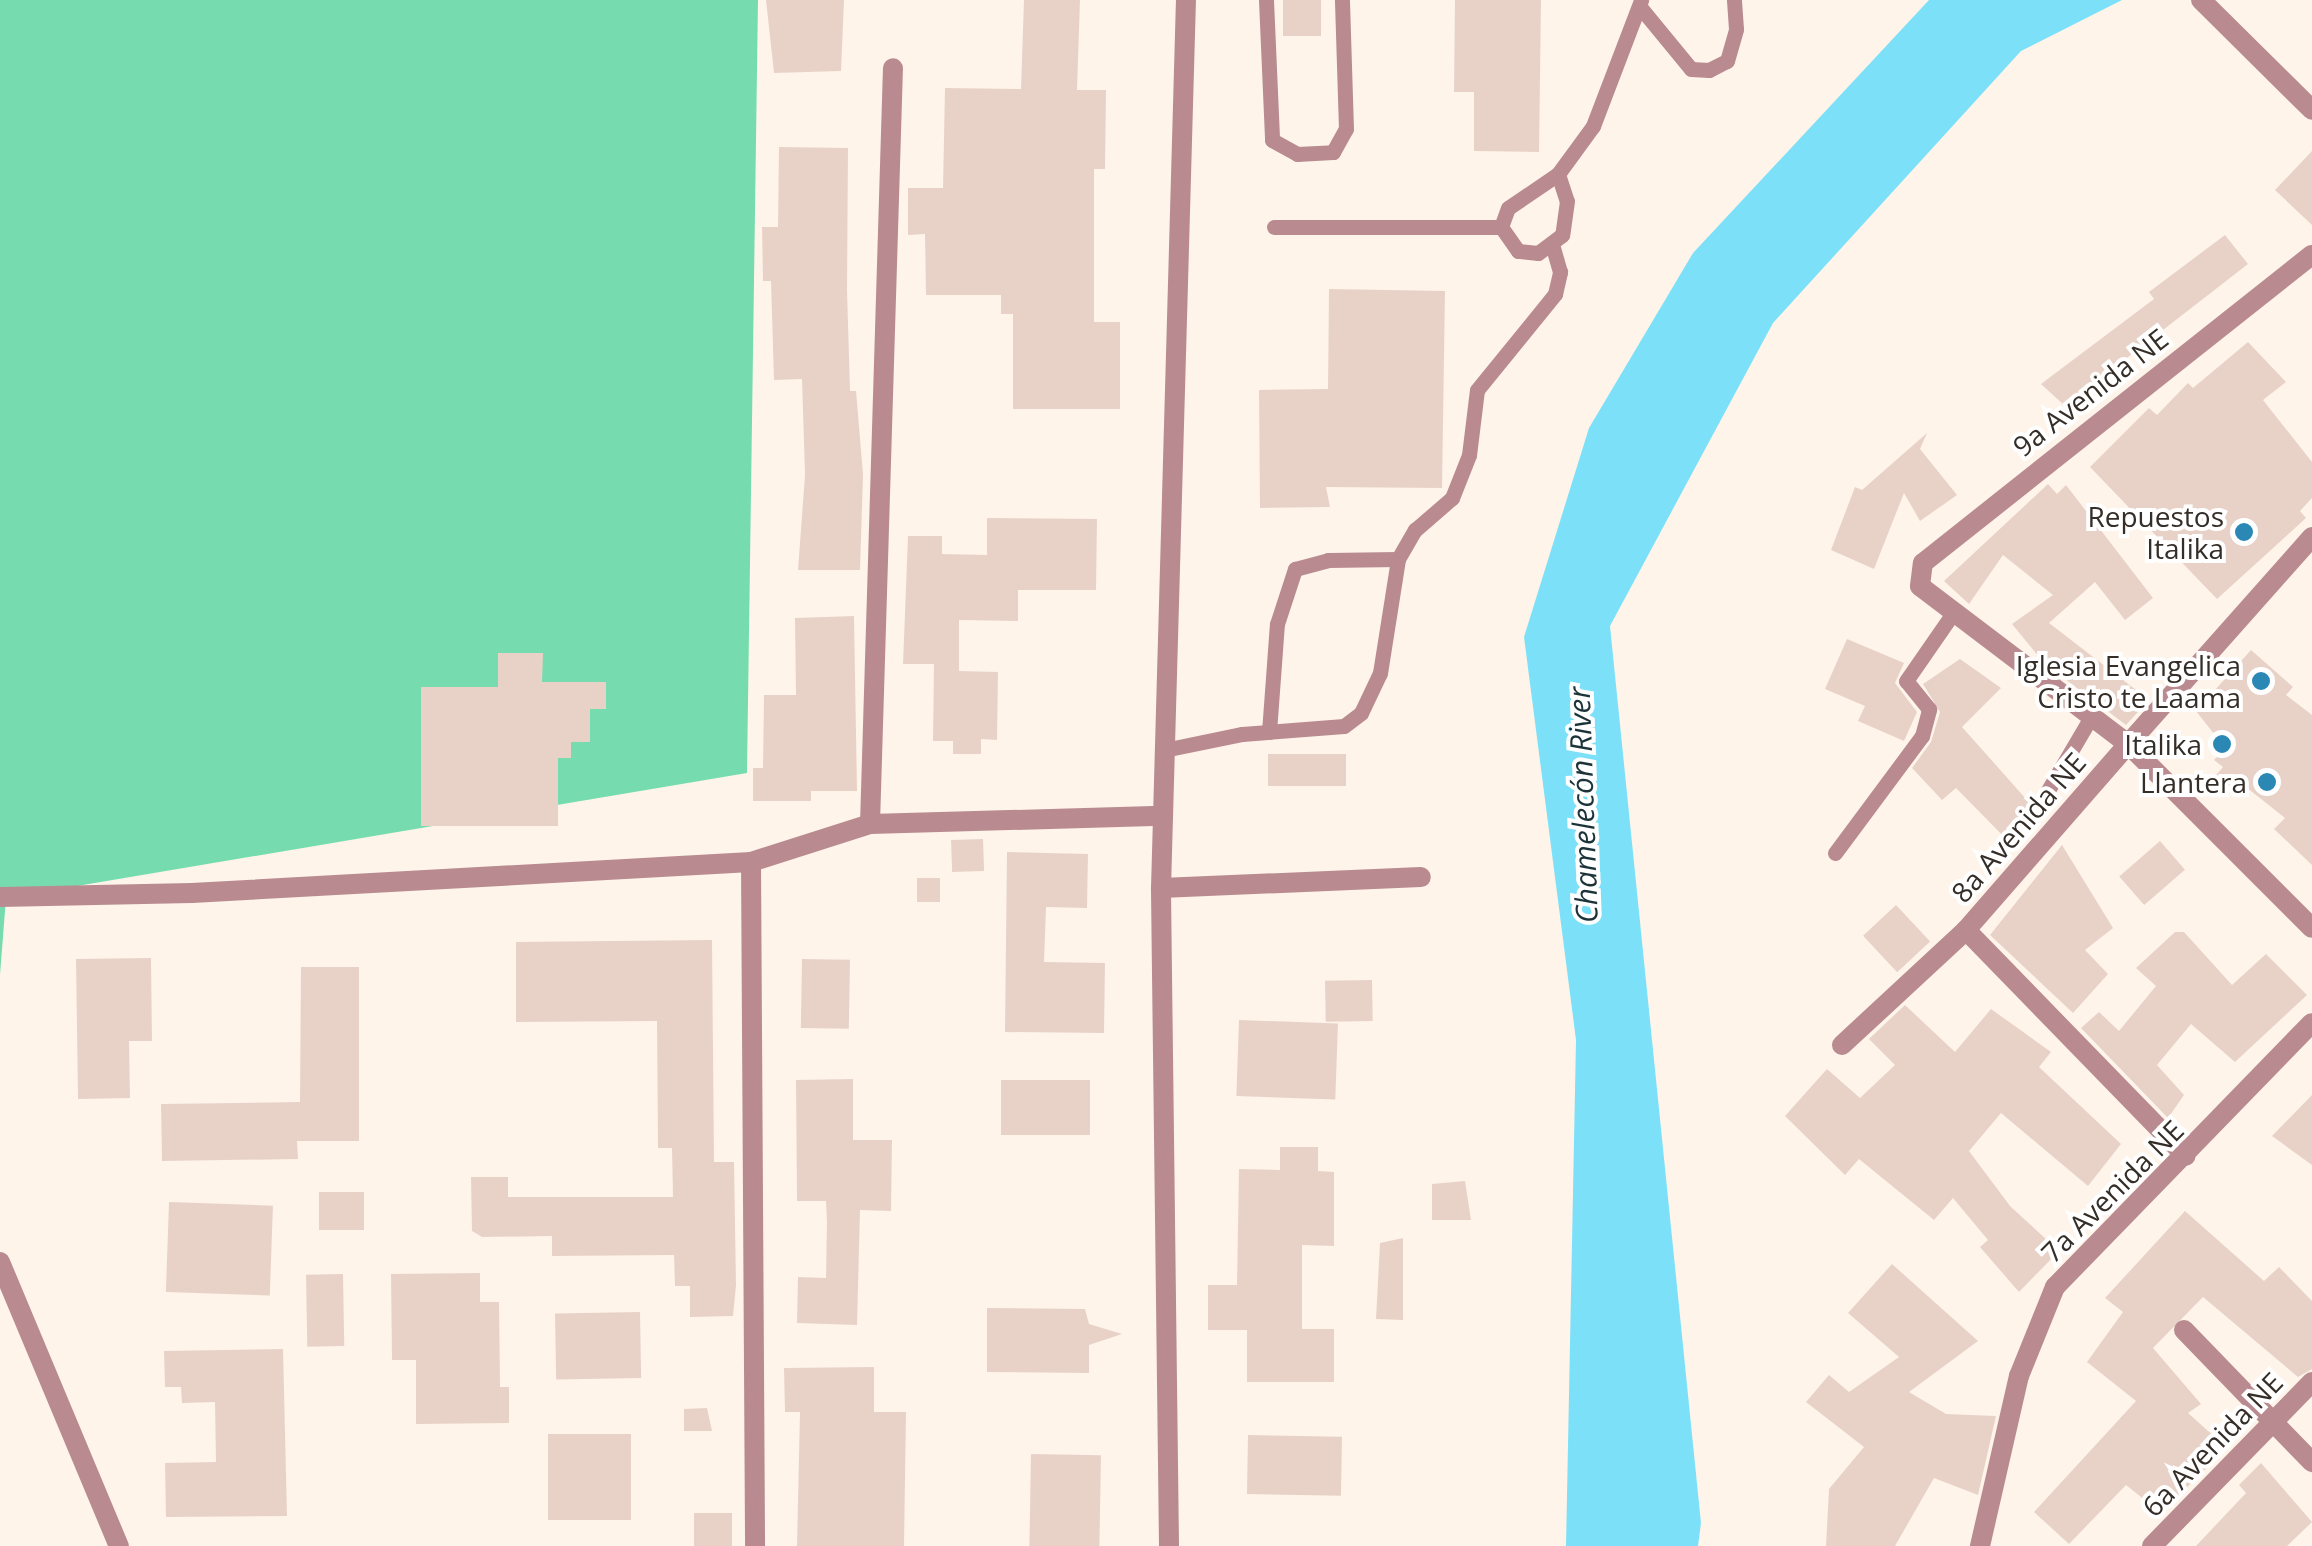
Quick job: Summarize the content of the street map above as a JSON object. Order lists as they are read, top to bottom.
{
  "streets": {
    "street": [
      "9a Avenida NE",
      "8a Avenida NE",
      "7a Avenida NE",
      "6a Avenida NE"
    ]
  },
  "water": ["Chamelecón River"],
  "places": [
    "Repuestos Italika",
    "Iglesia Evangelica Cristo te Laama",
    "Italika",
    "Llantera"
  ]
}
